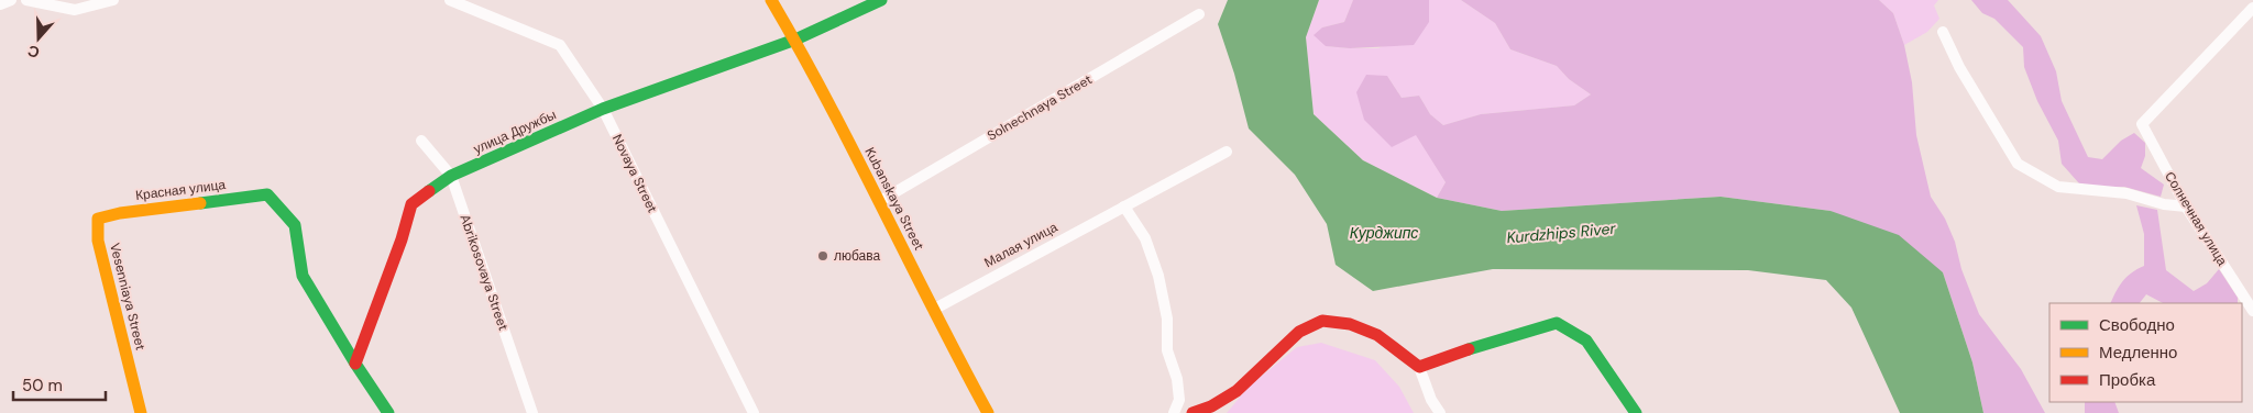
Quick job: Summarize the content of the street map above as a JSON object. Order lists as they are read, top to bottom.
{
  "streets": {
    "street": [
      "Solnechnaya Street",
      "улица Дружбы",
      "Novaya Street",
      "Красная улица",
      "Kubanskaya Street",
      "Солнечная улица",
      "Малая улица",
      "Abrikosovaya Street",
      "Vesenniaya Street"
    ]
  },
  "crossings": [
    ["Solnechnaya Street", "Kubanskaya Street"],
    ["улица Дружбы", "Novaya Street"],
    ["улица Дружбы", "Красная улица"],
    ["улица Дружбы", "Kubanskaya Street"],
    ["улица Дружбы", "Abrikosovaya Street"],
    ["Красная улица", "Vesenniaya Street"],
    ["Kubanskaya Street", "Малая улица"]
  ],
  "water": ["Курджипс", "Kurdzhips River"],
  "places": ["любава"],
  "legend": ["Свободно", "Медленно", "Пробка"],
  "scale_bar": "50 m",
  "north": "bottom"
}
